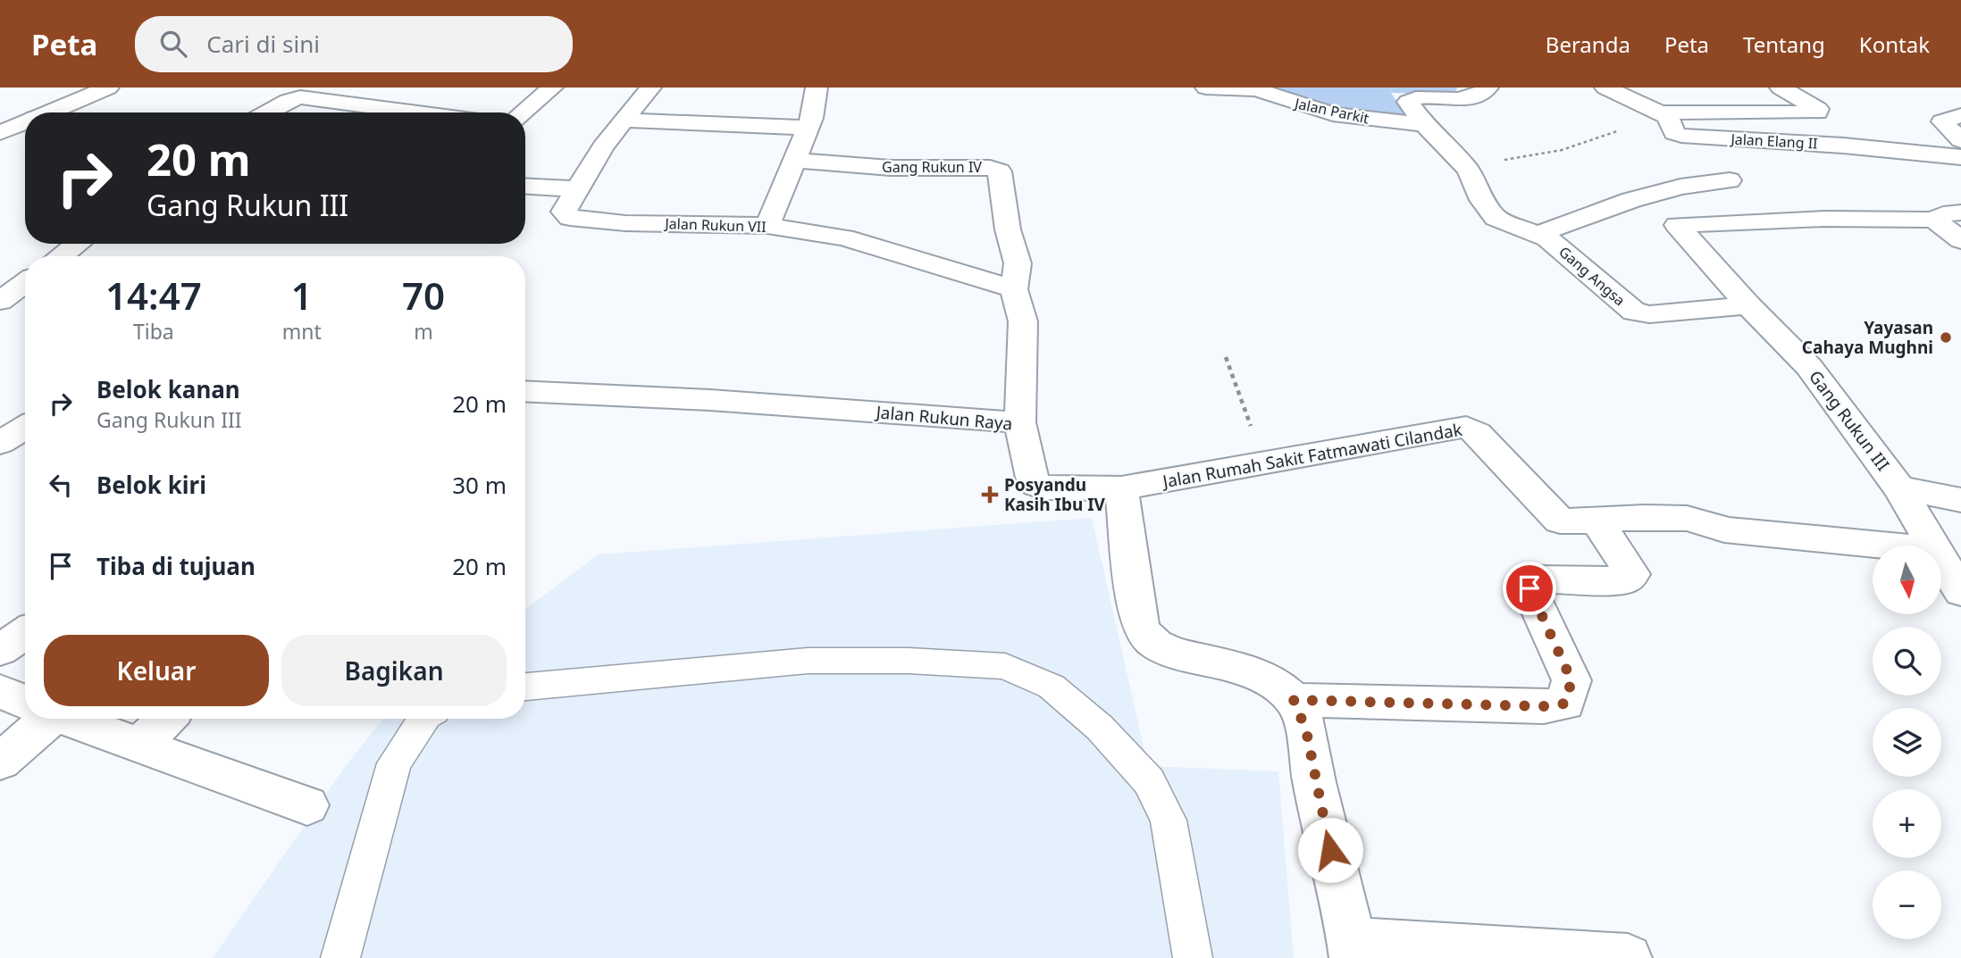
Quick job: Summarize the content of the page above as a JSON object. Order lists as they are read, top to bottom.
{
  "streets": {
    "street": [
      "Jalan Parkit",
      "Jalan Elang II",
      "Gang Rukun IV",
      "Jalan Rukun VII",
      "Gang Angsa",
      "Jalan Rukun Raya",
      "Gang Rukun III",
      "Jalan Rumah Sakit Fatmawati Cilandak"
    ]
  },
  "crossings": [
    ["Gang Rukun IV", "Jalan Rukun VII"],
    ["Gang Rukun IV", "Jalan Rukun Raya"],
    ["Gang Angsa", "Gang Rukun III"],
    ["Jalan Rukun Raya", "Jalan Rumah Sakit Fatmawati Cilandak"]
  ],
  "places": {
    "other": ["Yayasan Cahaya Mughni"],
    "health": ["Posyandu Kasih Ibu IV"]
  },
  "north": "bottom",
  "page": {
    "header": "Peta",
    "search": "Cari di sini",
    "nav": [
      "Beranda",
      "Peta",
      "Tentang",
      "Kontak"
    ],
    "turn": ["20 m", "Gang Rukun III"],
    "eta": [
      "14:47",
      "Tiba",
      "1",
      "mnt",
      "70",
      "m"
    ],
    "list": [
      {
        "name": "Belok kanan",
        "note": "Gang Rukun III",
        "value": "20 m"
      },
      {
        "name": "Belok kiri",
        "value": "30 m"
      },
      {
        "name": "Tiba di tujuan",
        "value": "20 m"
      }
    ],
    "map_buttons": ["+", "−"],
    "buttons": ["Keluar", "Bagikan"]
  }
}
